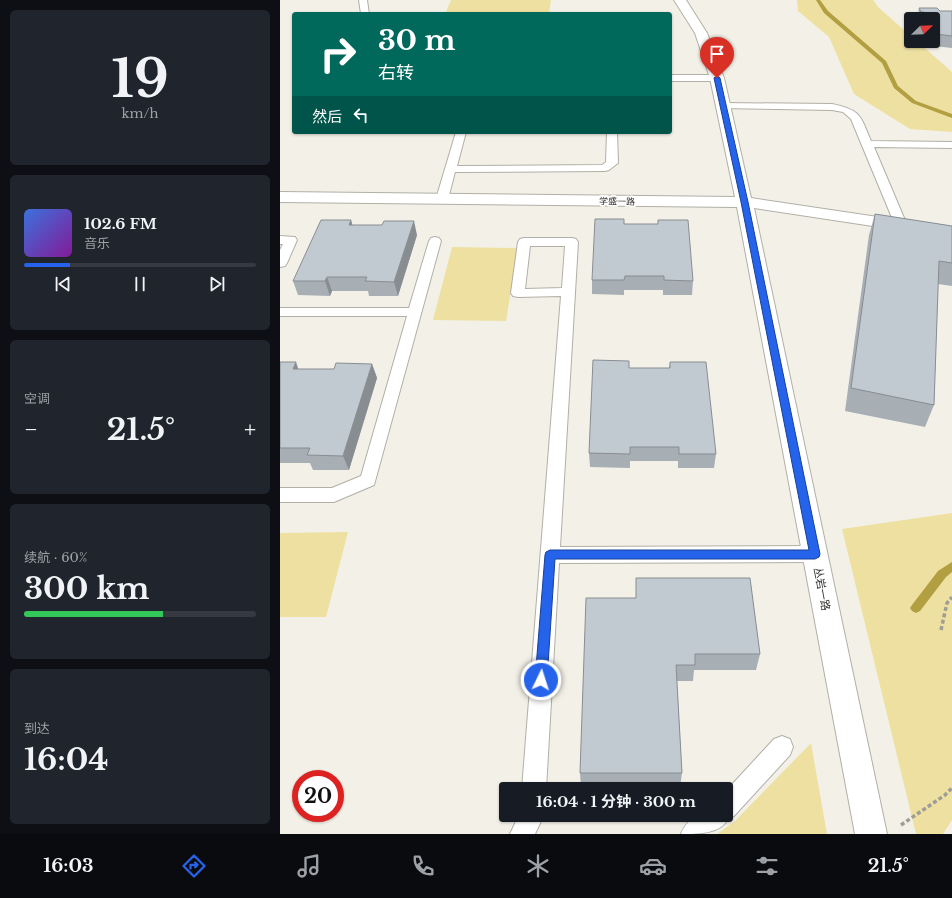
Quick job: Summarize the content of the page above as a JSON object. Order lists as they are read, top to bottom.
{
  "streets": {
    "street": ["学盛一路", "丛岩一路"]
  },
  "crossings": [
    ["学盛一路", "丛岩一路"]
  ],
  "north": "top right",
  "page": {
    "tile": [
      ["19", "km/h"],
      "空调",
      ["续航 · 60%", "300 km"],
      ["到达", "16:04"]
    ],
    "turn": ["30 m", "右转"],
    "then": "然后",
    "song": ["102.6 FM", "音乐"],
    "heat": ["−", "21.5°", "+"],
    "limit": "20",
    "trip": "16:04 · 1 分钟 · 300 m",
    "tabs": ["16:03", "21.5°"]
  }
}
